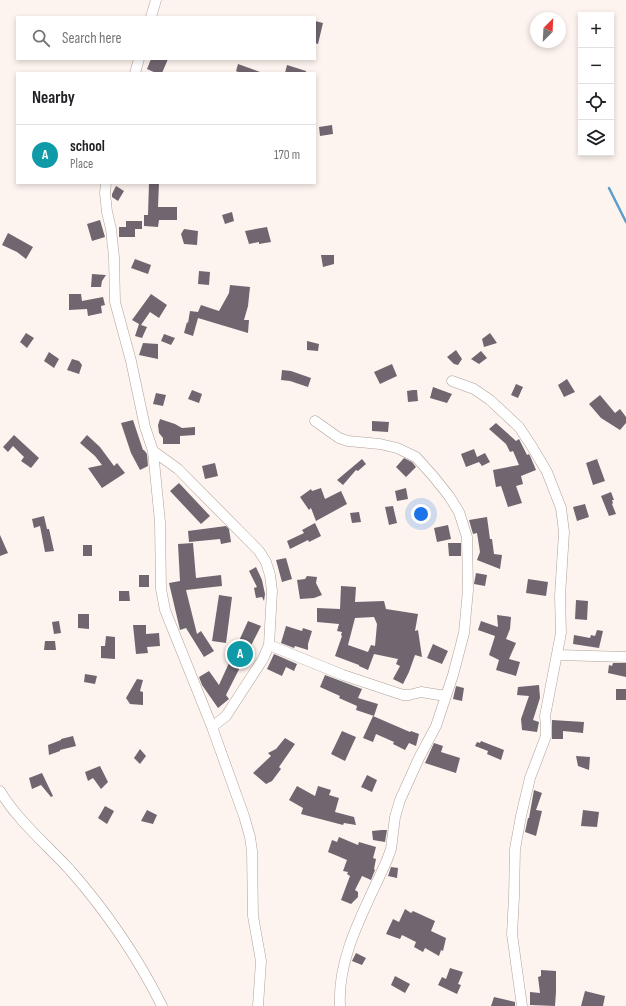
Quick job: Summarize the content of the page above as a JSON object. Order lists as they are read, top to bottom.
{
  "north": "top right",
  "page": {
    "map_buttons": ["+", "−"],
    "search": "Search here",
    "heading": "Nearby",
    "list": [
      {
        "mark": "A",
        "name": "school",
        "note": "Place",
        "value": "170 m"
      }
    ],
    "pins": "A"
  }
}
